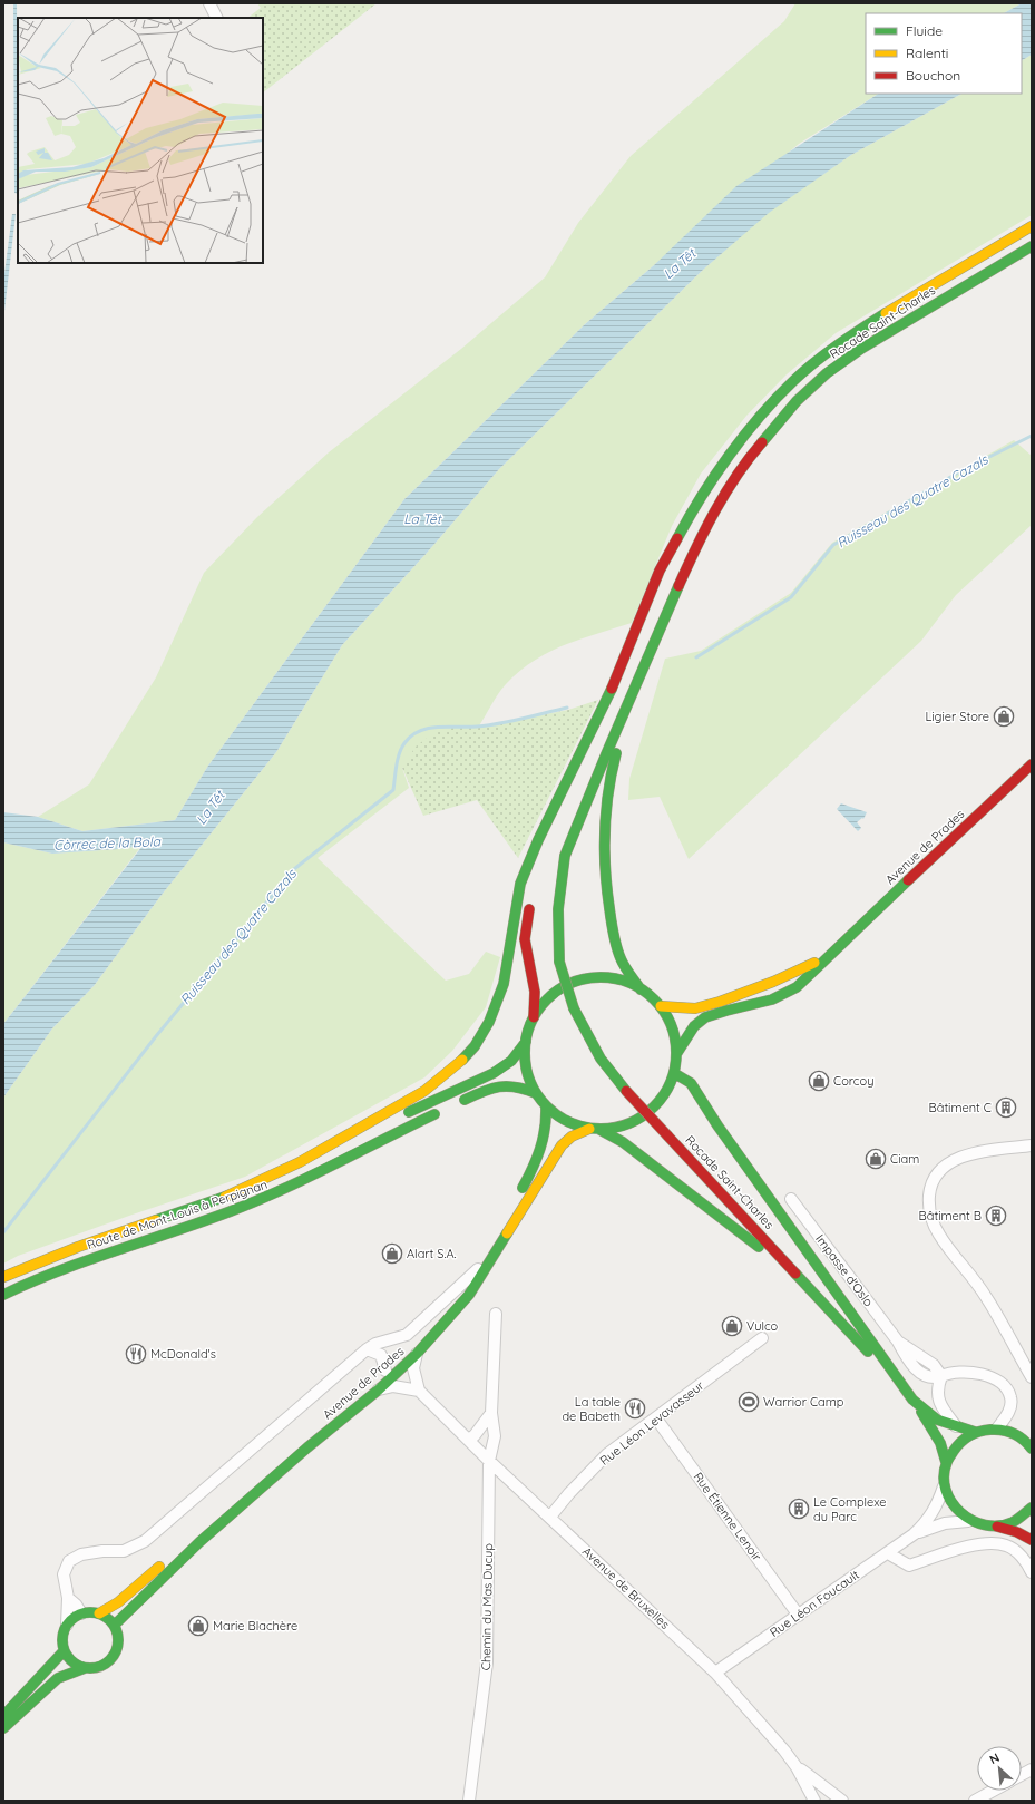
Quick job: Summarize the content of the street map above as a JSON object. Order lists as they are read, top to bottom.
{
  "streets": {
    "main road": ["Rocade Saint-Charles", "Avenue de Prades", "Route de Mont-Louis à Perpignan"],
    "street": [
      "Impasse d'Oslo",
      "Rue Léon Levavasseur",
      "Rue Étienne Lenoir",
      "Avenue de Bruxelles",
      "Rue Léon Foucault",
      "Chemin du Mas Ducup"
    ]
  },
  "crossings": [
    ["Rocade Saint-Charles", "Impasse d'Oslo"],
    ["Avenue de Prades", "Route de Mont-Louis à Perpignan"],
    ["Rue Léon Levavasseur", "Rue Étienne Lenoir"],
    ["Rue Léon Levavasseur", "Avenue de Bruxelles"],
    ["Rue Étienne Lenoir", "Rue Léon Foucault"],
    ["Avenue de Bruxelles", "Rue Léon Foucault"],
    ["Avenue de Bruxelles", "Chemin du Mas Ducup"]
  ],
  "water": ["La Têt", "Ruisseau des Quatre Cazals", "Còrrec de la Bola"],
  "places": {
    "shop": [
      "Ligier Store",
      "Corcoy",
      "Ciam",
      "Alart S.A.",
      "Vulco",
      "Marie Blachère"
    ],
    "building": ["Bâtiment C", "Bâtiment B", "Le Complexe du Parc"],
    "restaurant": ["McDonald's", "La table de Babeth"],
    "sports": ["Warrior Camp"]
  },
  "legend": ["Fluide", "Ralenti", "Bouchon"],
  "north": "top left"
}
